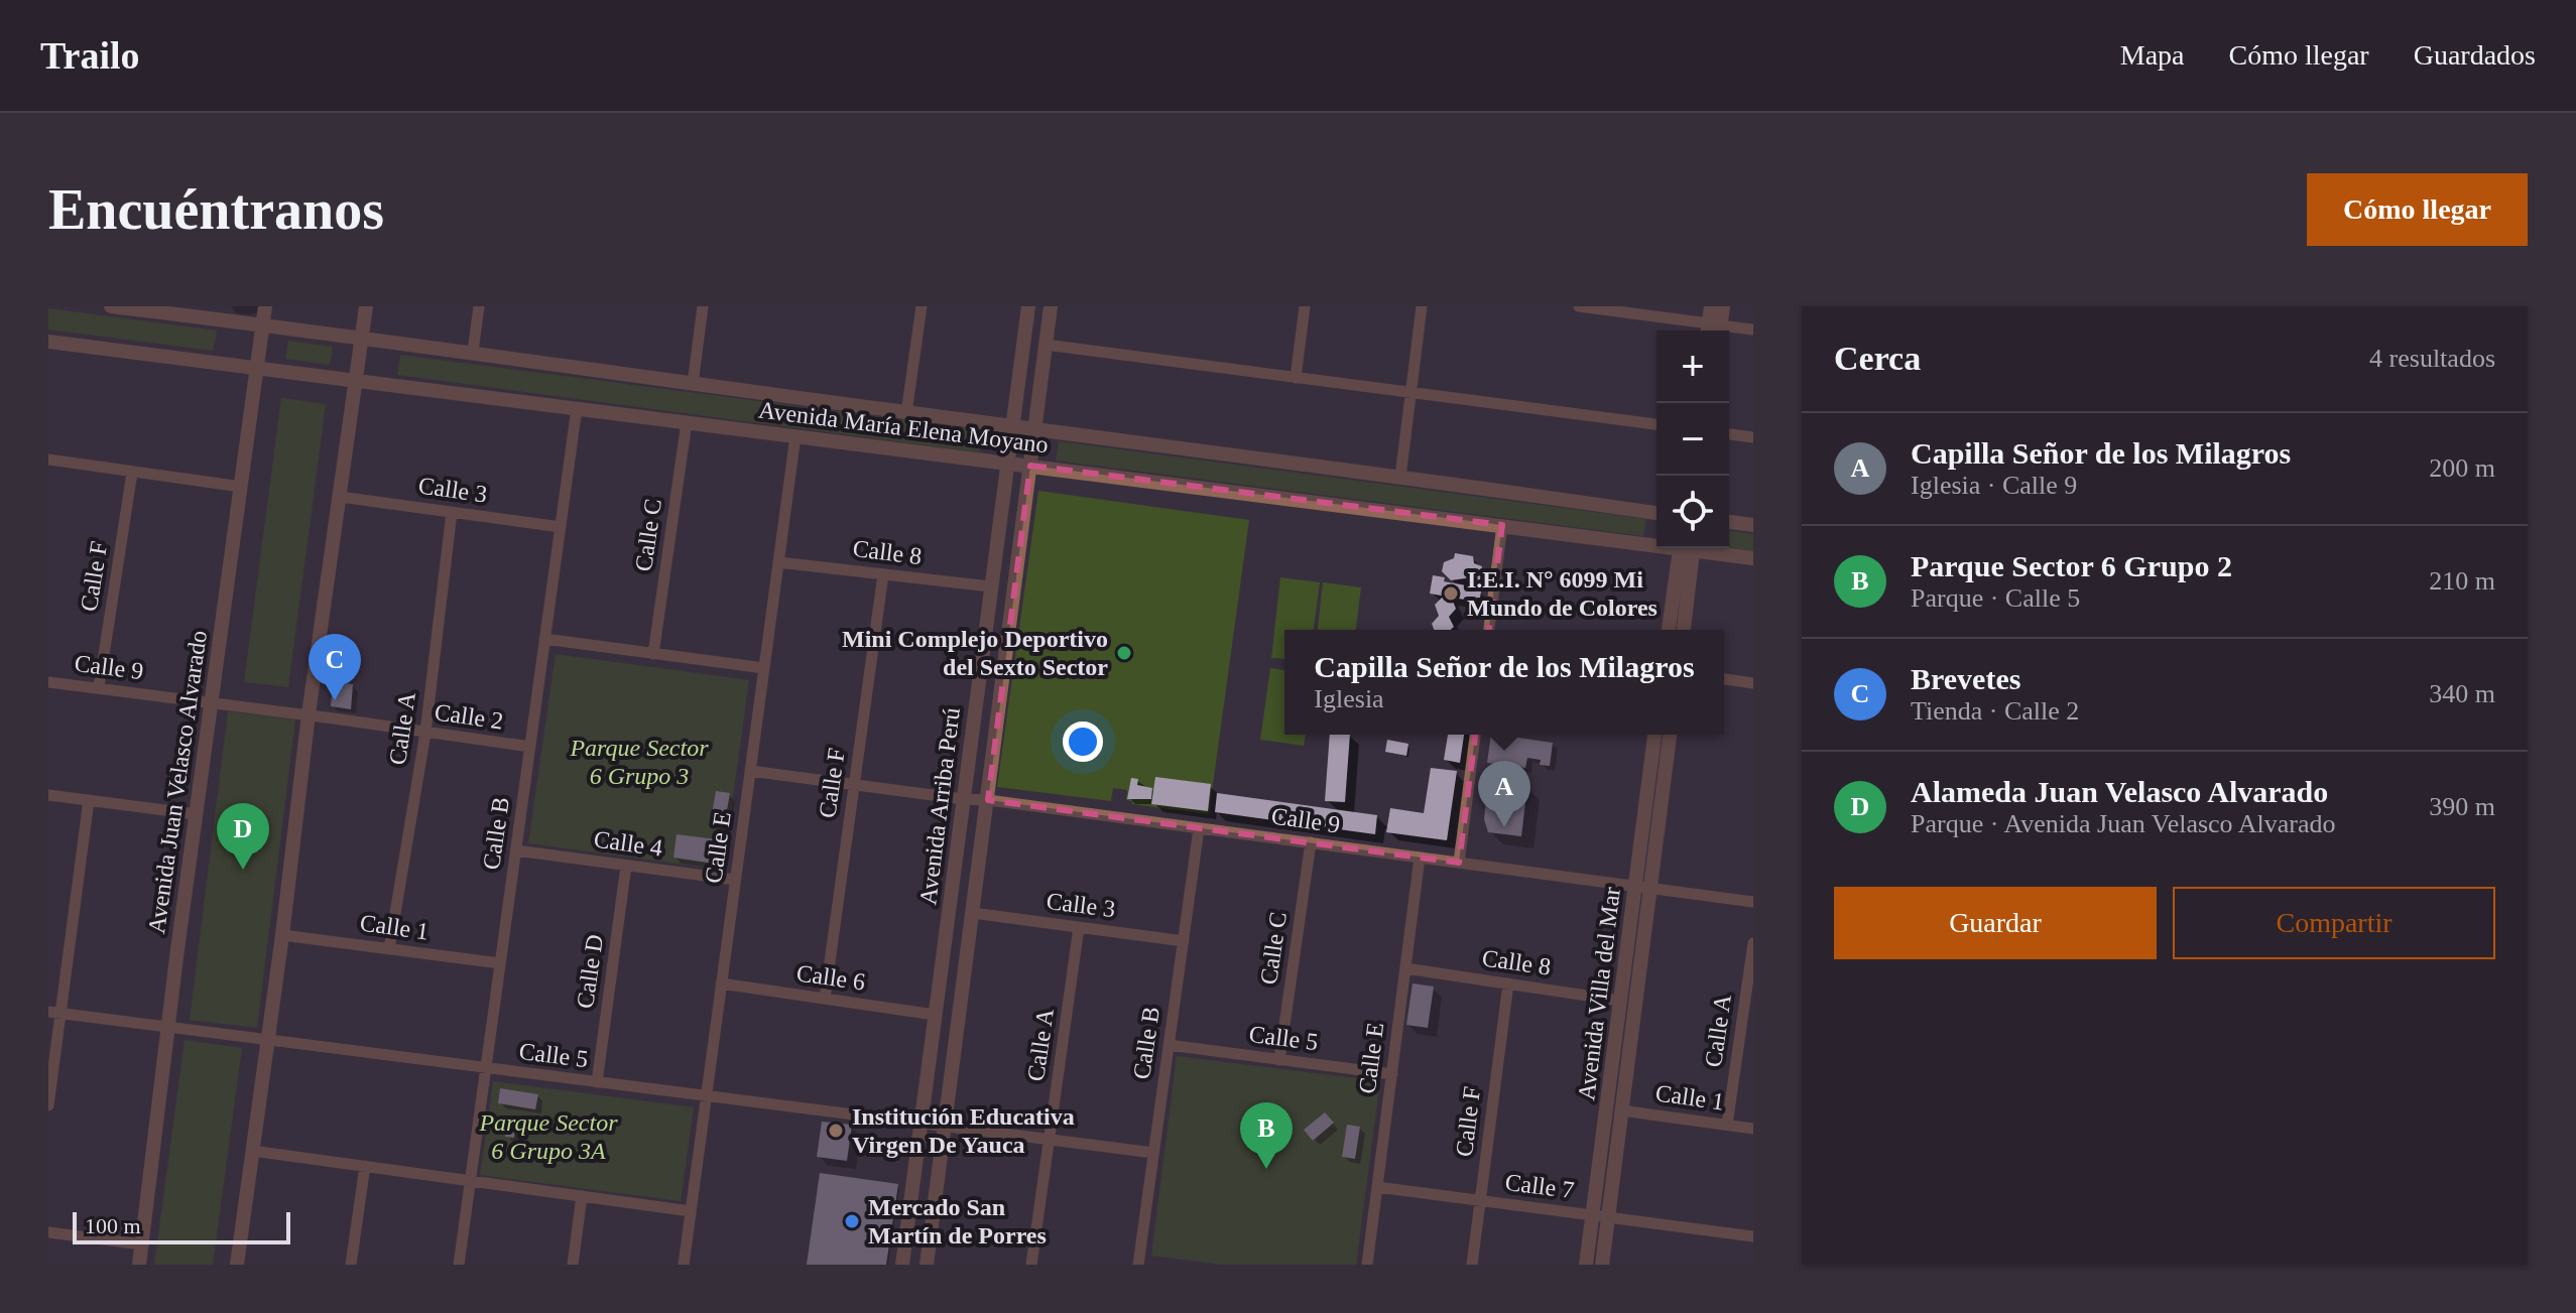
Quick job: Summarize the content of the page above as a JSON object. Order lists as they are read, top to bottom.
{
  "streets": {
    "street": [
      "Avenida María Elena Moyano",
      "Calle 3",
      "Calle C",
      "Calle 8",
      "Calle F",
      "Calle 9",
      "Calle 2",
      "Calle A",
      "Avenida Juan Velasco Alvarado",
      "Avenida Arriba Perú",
      "Calle B",
      "Calle 4",
      "Calle E",
      "Calle 1",
      "Calle D",
      "Calle 6",
      "Avenida Villa del Mar",
      "Calle 5",
      "Calle 7"
    ]
  },
  "crossings": [
    ["Avenida María Elena Moyano", "Calle C"],
    ["Avenida María Elena Moyano", "Avenida Juan Velasco Alvarado"],
    ["Avenida María Elena Moyano", "Avenida Arriba Perú"],
    ["Avenida María Elena Moyano", "Calle B"],
    ["Avenida María Elena Moyano", "Calle E"],
    ["Calle 3", "Calle A"],
    ["Calle 3", "Avenida Arriba Perú"],
    ["Calle 3", "Calle B"],
    ["Calle C", "Calle 9"],
    ["Calle C", "Calle 5"],
    ["Calle 8", "Calle F"],
    ["Calle 8", "Avenida Arriba Perú"],
    ["Calle 8", "Calle E"],
    ["Calle 8", "Avenida Villa del Mar"],
    ["Calle F", "Calle 9"],
    ["Calle F", "Calle 6"],
    ["Calle F", "Calle 7"],
    ["Calle 9", "Calle 2"],
    ["Calle 9", "Avenida Juan Velasco Alvarado"],
    ["Calle 9", "Avenida Arriba Perú"],
    ["Calle 9", "Calle B"],
    ["Calle 9", "Calle E"],
    ["Calle 9", "Avenida Villa del Mar"],
    ["Calle 2", "Calle A"],
    ["Calle 2", "Avenida Juan Velasco Alvarado"],
    ["Calle 2", "Calle B"],
    ["Calle A", "Calle 1"],
    ["Avenida Juan Velasco Alvarado", "Calle 5"],
    ["Avenida Arriba Perú", "Calle 6"],
    ["Avenida Arriba Perú", "Calle 5"],
    ["Calle B", "Calle 4"],
    ["Calle B", "Calle 1"],
    ["Calle B", "Calle 5"],
    ["Calle 4", "Calle E"],
    ["Calle 4", "Calle D"],
    ["Calle E", "Calle 6"],
    ["Calle E", "Calle 5"],
    ["Calle E", "Calle 7"],
    ["Calle 1", "Avenida Villa del Mar"],
    ["Calle D", "Calle 5"],
    ["Avenida Villa del Mar", "Calle 7"]
  ],
  "parks": ["Parque Sector 6 Grupo 3", "Parque Sector 6 Grupo 3A"],
  "places": [
    "I.E.I. N° 6099 Mi Mundo de Colores",
    "Mini Complejo Deportivo del Sexto Sector",
    "Institución Educativa Virgen De Yauca",
    "Mercado San Martín de Porres"
  ],
  "scale_bar": "100 m",
  "page": {
    "header": "Trailo",
    "nav": ["Mapa", "Cómo llegar", "Guardados"],
    "buttons": [
      "Cómo llegar",
      ["Guardar", "Compartir"]
    ],
    "title": "Encuéntranos",
    "heading": ["Cerca", "4 resultados"],
    "map_buttons": ["+", "−"],
    "list": [
      {
        "mark": "A",
        "name": "Capilla Señor de los Milagros",
        "note": "Iglesia · Calle 9",
        "value": "200 m"
      },
      {
        "mark": "B",
        "name": "Parque Sector 6 Grupo 2",
        "note": "Parque · Calle 5",
        "value": "210 m"
      },
      {
        "mark": "C",
        "name": "Brevetes",
        "note": "Tienda · Calle 2",
        "value": "340 m"
      },
      {
        "mark": "D",
        "name": "Alameda Juan Velasco Alvarado",
        "note": "Parque · Avenida Juan Velasco Alvarado",
        "value": "390 m"
      }
    ],
    "popup": ["Capilla Señor de los Milagros", "Iglesia"],
    "pins": [
      "C",
      "A",
      "D",
      "B"
    ],
    "scale": "100 m"
  }
}
